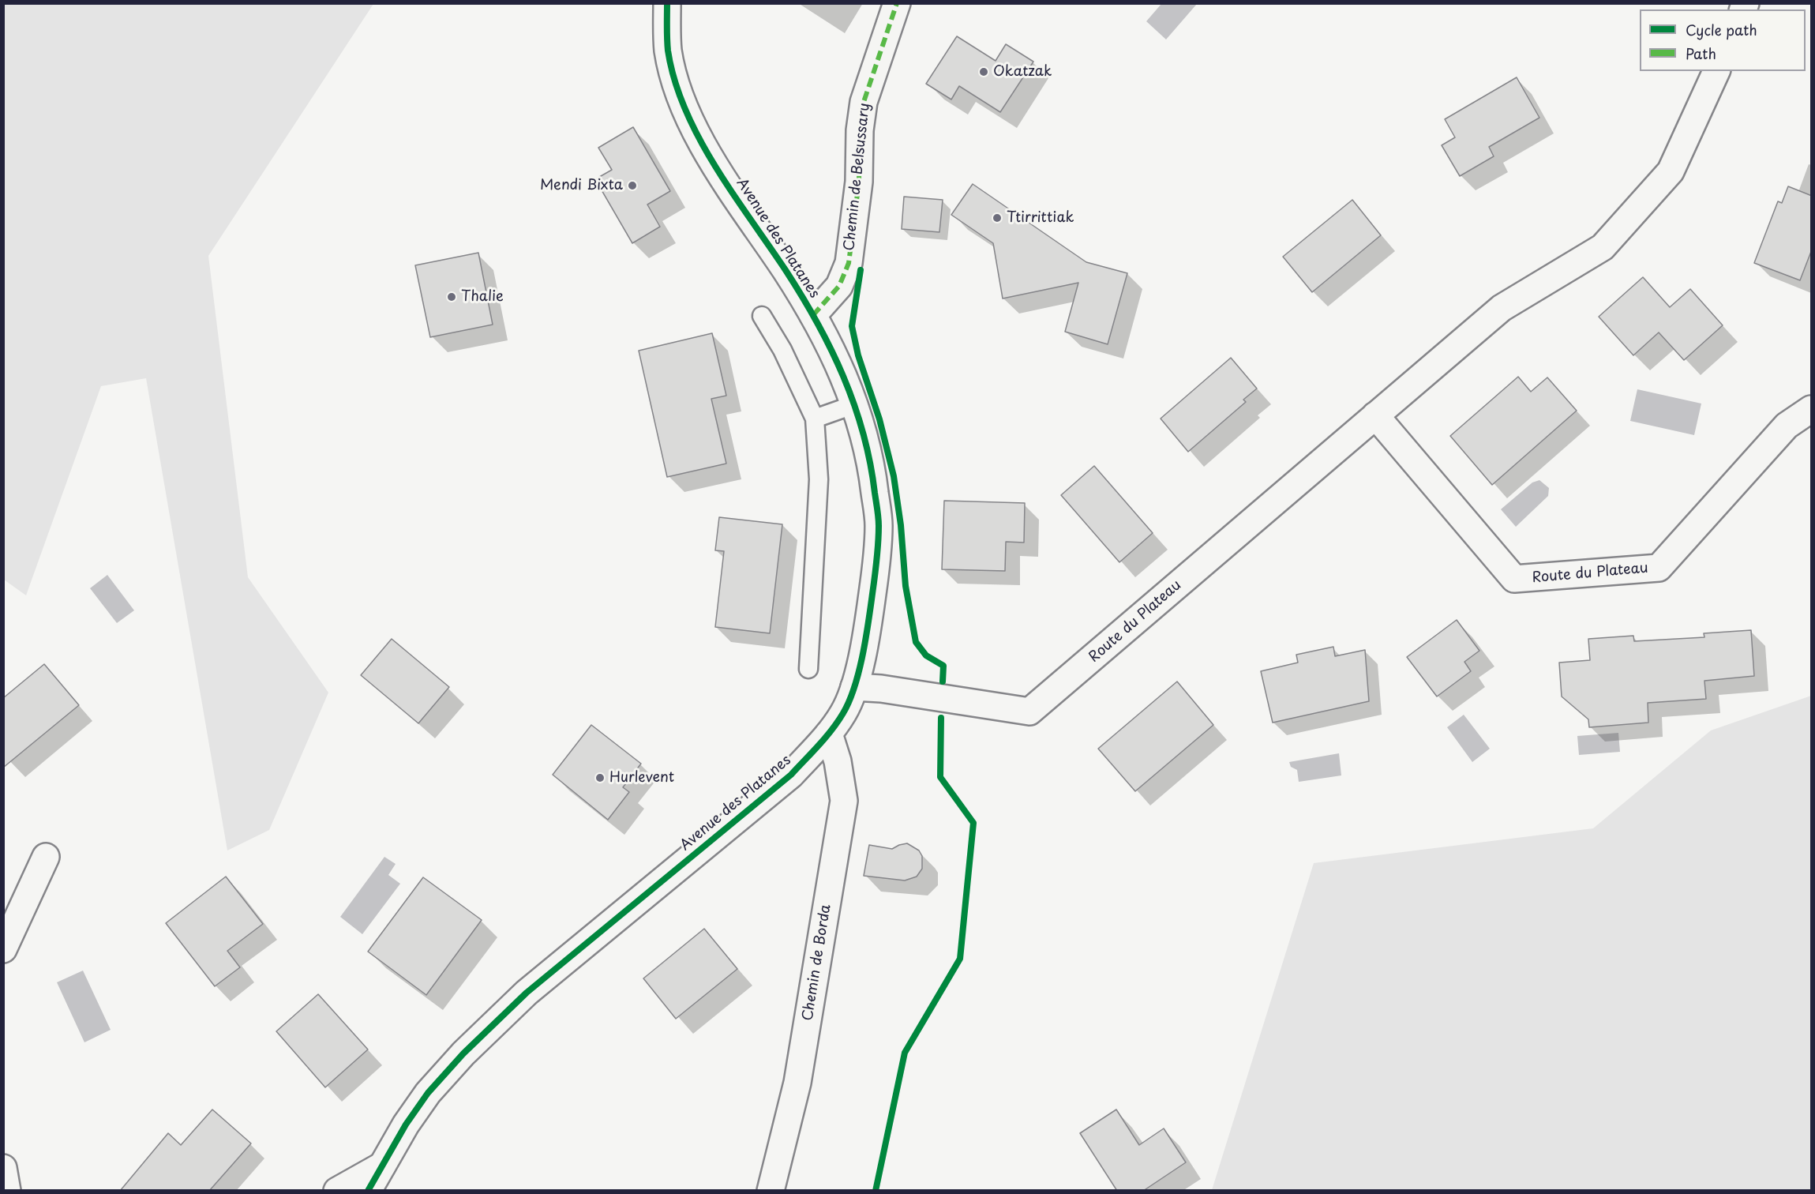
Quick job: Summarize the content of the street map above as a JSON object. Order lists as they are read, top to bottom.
{
  "streets": {
    "street": [
      "Chemin de Belsussary",
      "Avenue des Platanes",
      "Route du Plateau",
      "Chemin de Borda"
    ]
  },
  "crossings": [
    ["Chemin de Belsussary", "Avenue des Platanes"],
    ["Avenue des Platanes", "Route du Plateau"],
    ["Avenue des Platanes", "Chemin de Borda"]
  ],
  "places": [
    "Okatzak",
    "Mendi Bixta",
    "Ttirrittiak",
    "Thalie",
    "Hurlevent"
  ],
  "legend": ["Cycle path", "Path"]
}
